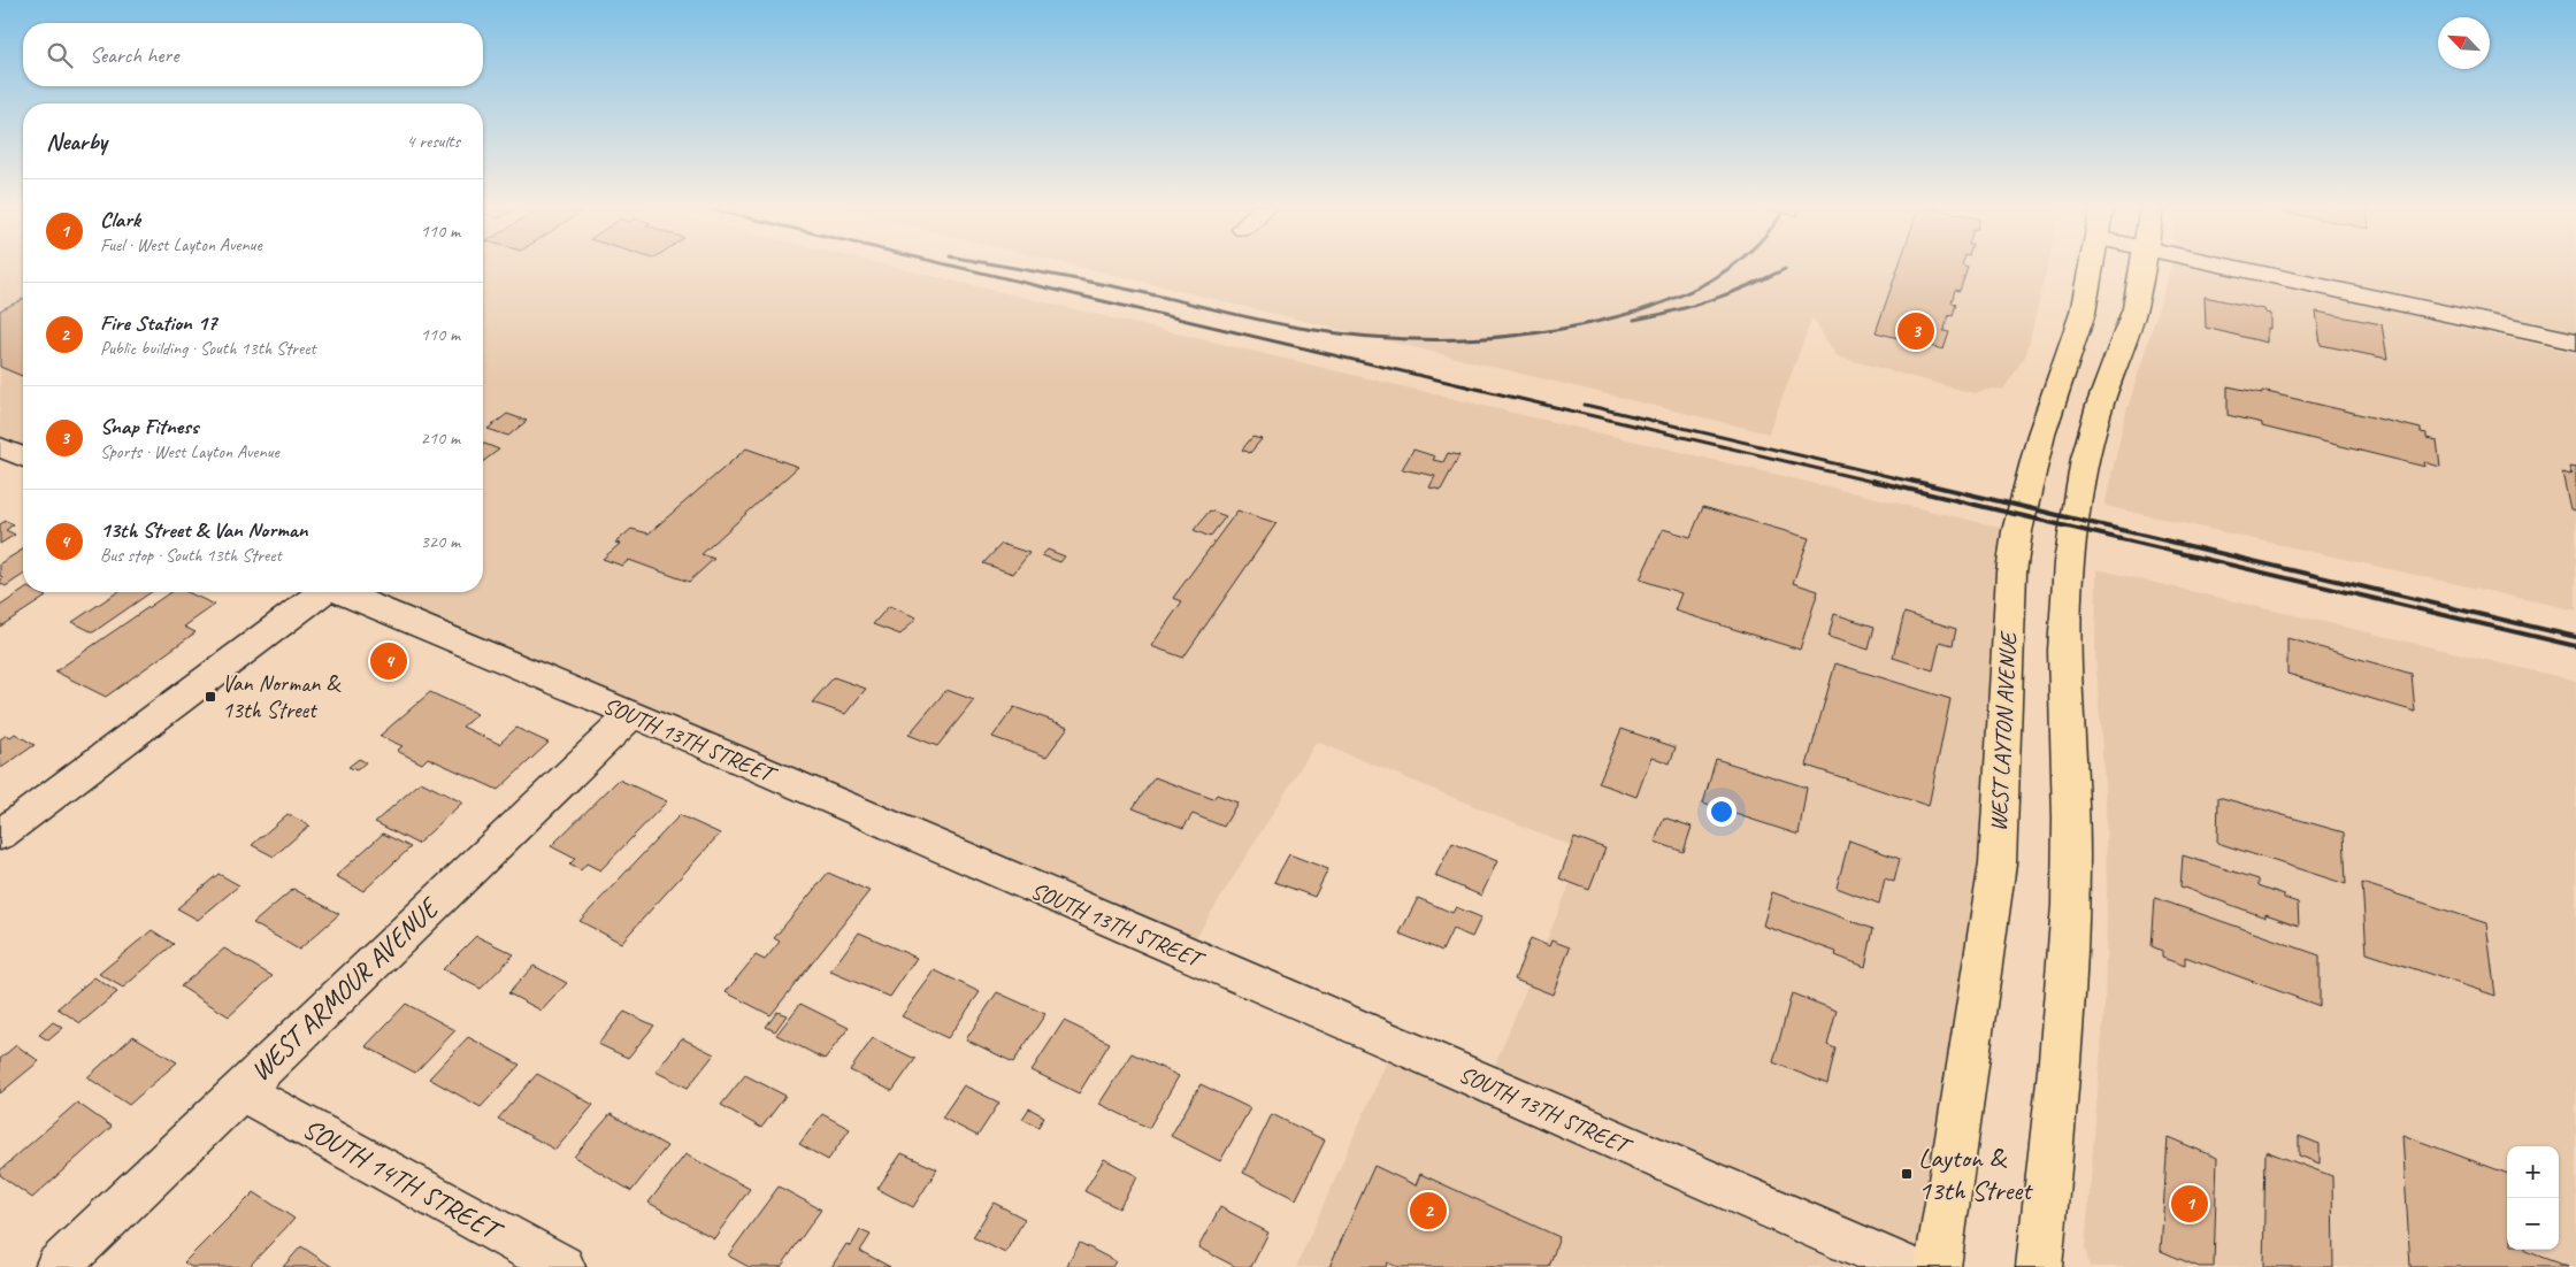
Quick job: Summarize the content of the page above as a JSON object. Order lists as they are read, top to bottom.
{
  "streets": {
    "main road": ["WEST LAYTON AVENUE"],
    "street": ["SOUTH 13TH STREET", "WEST ARMOUR AVENUE", "SOUTH 14TH STREET"]
  },
  "crossings": [
    ["SOUTH 13TH STREET", "WEST ARMOUR AVENUE"],
    ["WEST ARMOUR AVENUE", "SOUTH 14TH STREET"]
  ],
  "places": {
    "transit": ["Van Norman & 13th Street", "Layton & 13th Street"]
  },
  "north": "top left",
  "page": {
    "search": "Search here",
    "heading": ["Nearby", "4 results"],
    "list": [
      {
        "mark": "1",
        "name": "Clark",
        "note": "Fuel · West Layton Avenue",
        "value": "110 m"
      },
      {
        "mark": "2",
        "name": "Fire Station 17",
        "note": "Public building · South 13th Street",
        "value": "110 m"
      },
      {
        "mark": "3",
        "name": "Snap Fitness",
        "note": "Sports · West Layton Avenue",
        "value": "210 m"
      },
      {
        "mark": "4",
        "name": "13th Street & Van Norman",
        "note": "Bus stop · South 13th Street",
        "value": "320 m"
      }
    ],
    "pins": [
      "3",
      "4",
      "1",
      "2"
    ],
    "map_buttons": ["+", "−"]
  }
}
